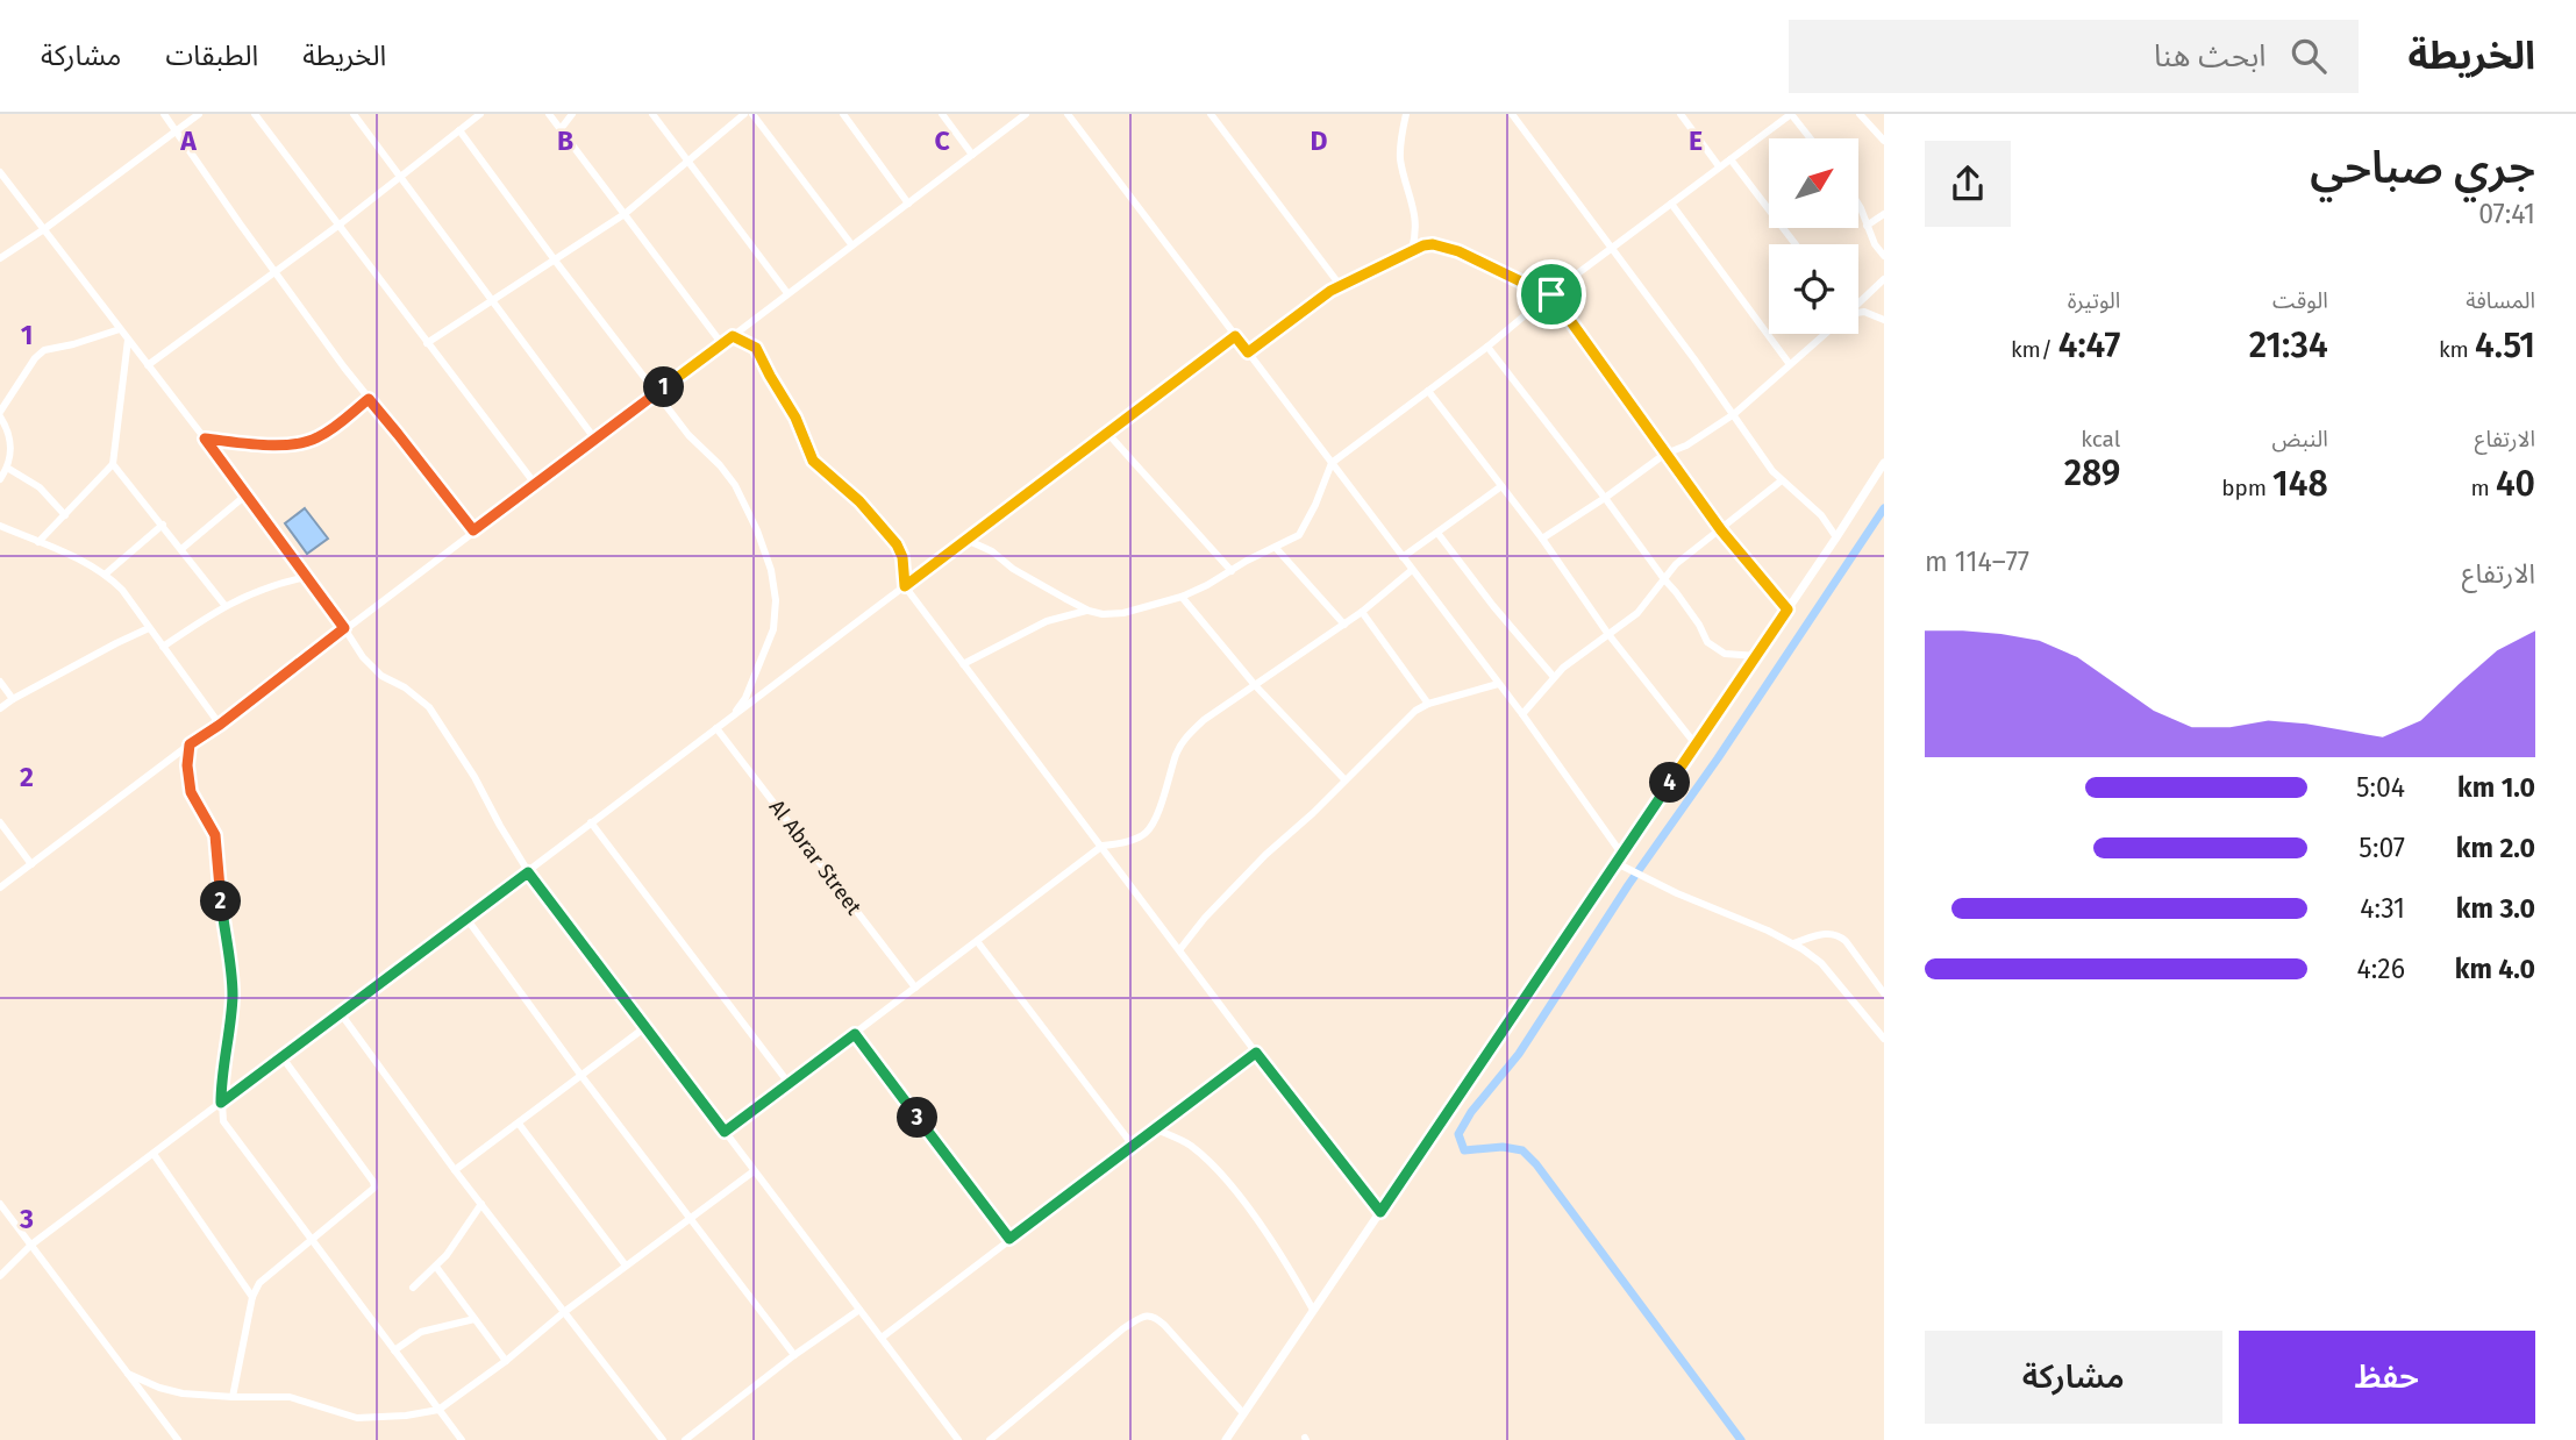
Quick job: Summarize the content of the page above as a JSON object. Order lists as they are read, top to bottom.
{
  "streets": {
    "street": ["Al Abrar Street"]
  },
  "north": "top right",
  "page": {
    "header": "الخريطة",
    "search": "ابحث هنا",
    "nav": ["الخريطة", "الطبقات", "مشاركة"],
    "heading": ["جري صباحي", "07:41"],
    "stats": [
      ["المسافة", "4.51 km"],
      ["الوقت", "21:34"],
      ["الوتيرة", "4:47 /km"],
      ["الارتفاع", "40 m"],
      ["النبض", "148 bpm"],
      ["kcal", "289"]
    ],
    "pins": [
      "1",
      "4",
      "2",
      "3"
    ],
    "chart": ["الارتفاع", "77–114 m"],
    "list": [
      {
        "name": "1.0 km",
        "note": "5:04"
      },
      {
        "name": "2.0 km",
        "note": "5:07"
      },
      {
        "name": "3.0 km",
        "note": "4:31"
      },
      {
        "name": "4.0 km",
        "note": "4:26"
      }
    ],
    "buttons": ["حفظ", "مشاركة"]
  },
  "grid": {
    "columns": [
      "A",
      "B",
      "C",
      "D",
      "E"
    ],
    "rows": ["1", "2", "3"]
  }
}
